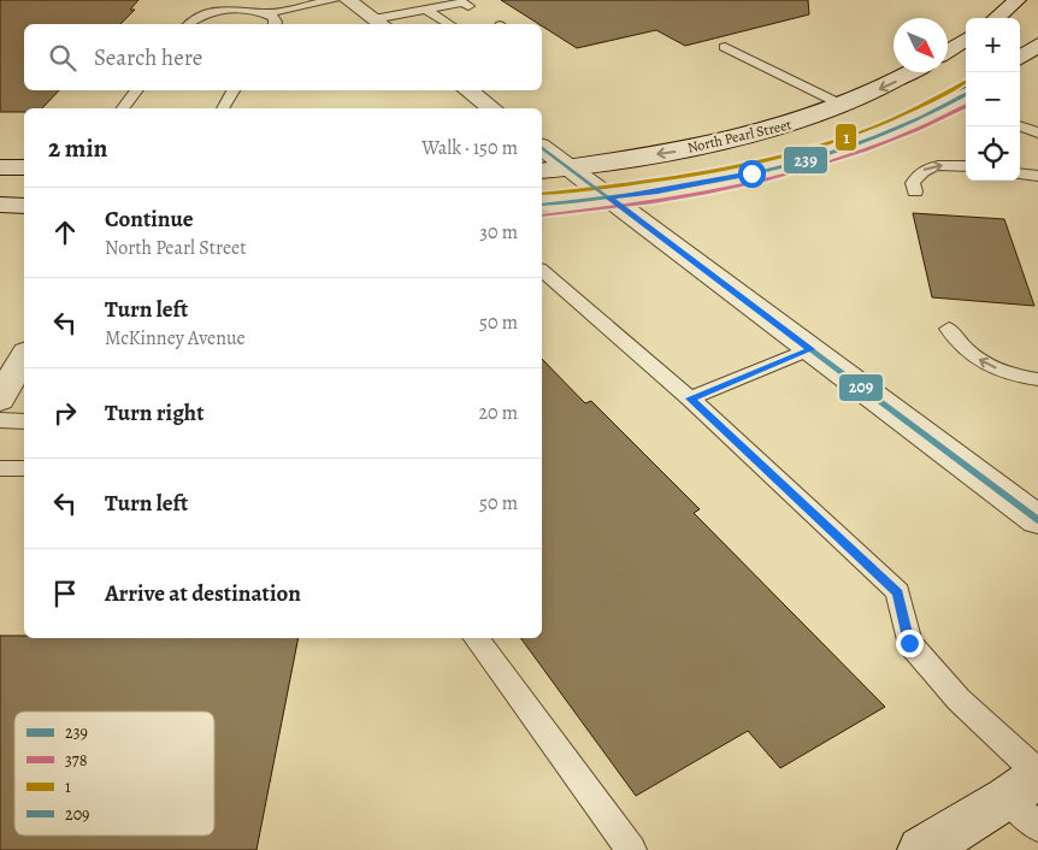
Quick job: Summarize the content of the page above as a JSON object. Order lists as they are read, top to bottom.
{
  "streets": {
    "main road": ["North Pearl Street"]
  },
  "lines": [
    "transit line 1",
    "transit line 239",
    "transit line 378",
    "transit line 209"
  ],
  "legend": [
    "239",
    "378",
    "1",
    "209"
  ],
  "north": "bottom right",
  "page": {
    "map_buttons": ["+", "−"],
    "search": "Search here",
    "heading": ["2 min", "Walk · 150 m"],
    "list": [
      ["Continue", "North Pearl Street", "30 m"],
      ["Turn left", "McKinney Avenue", "50 m"],
      ["Turn right", "20 m"],
      ["Turn left", "50 m"],
      "Arrive at destination"
    ]
  }
}
